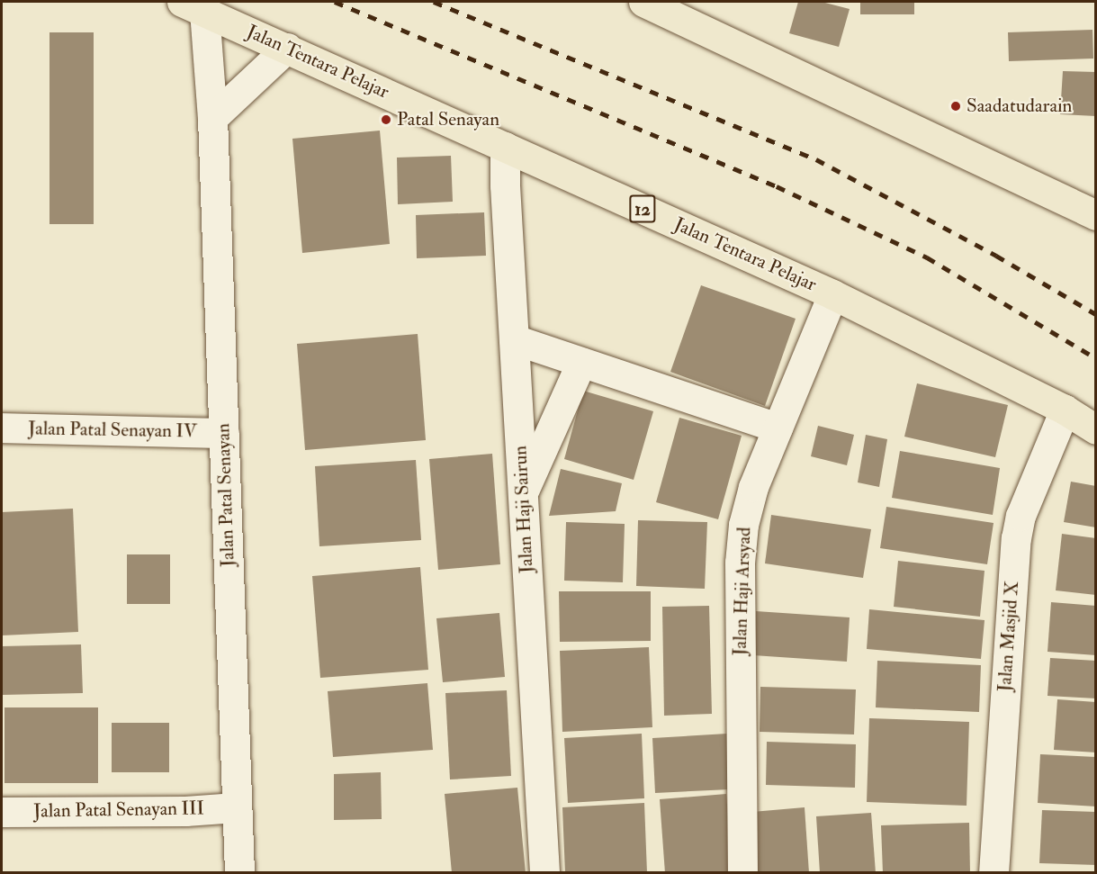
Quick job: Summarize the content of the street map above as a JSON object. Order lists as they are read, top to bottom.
{
  "streets": {
    "highway": ["Jalan Tentara Pelajar", "12"],
    "street": [
      "Jalan Patal Senayan IV",
      "Jalan Patal Senayan",
      "Jalan Haji Sairun",
      "Jalan Haji Arsyad",
      "Jalan Masjid X",
      "Jalan Patal Senayan III"
    ]
  },
  "crossings": [
    ["Jalan Tentara Pelajar", "Jalan Patal Senayan"],
    ["Jalan Tentara Pelajar", "Jalan Haji Sairun"],
    ["Jalan Tentara Pelajar", "Jalan Haji Arsyad"],
    ["Jalan Tentara Pelajar", "Jalan Masjid X"],
    ["Jalan Patal Senayan IV", "Jalan Patal Senayan"],
    ["Jalan Patal Senayan", "Jalan Patal Senayan III"]
  ],
  "places": ["Saadatudarain", "Patal Senayan"]
}
